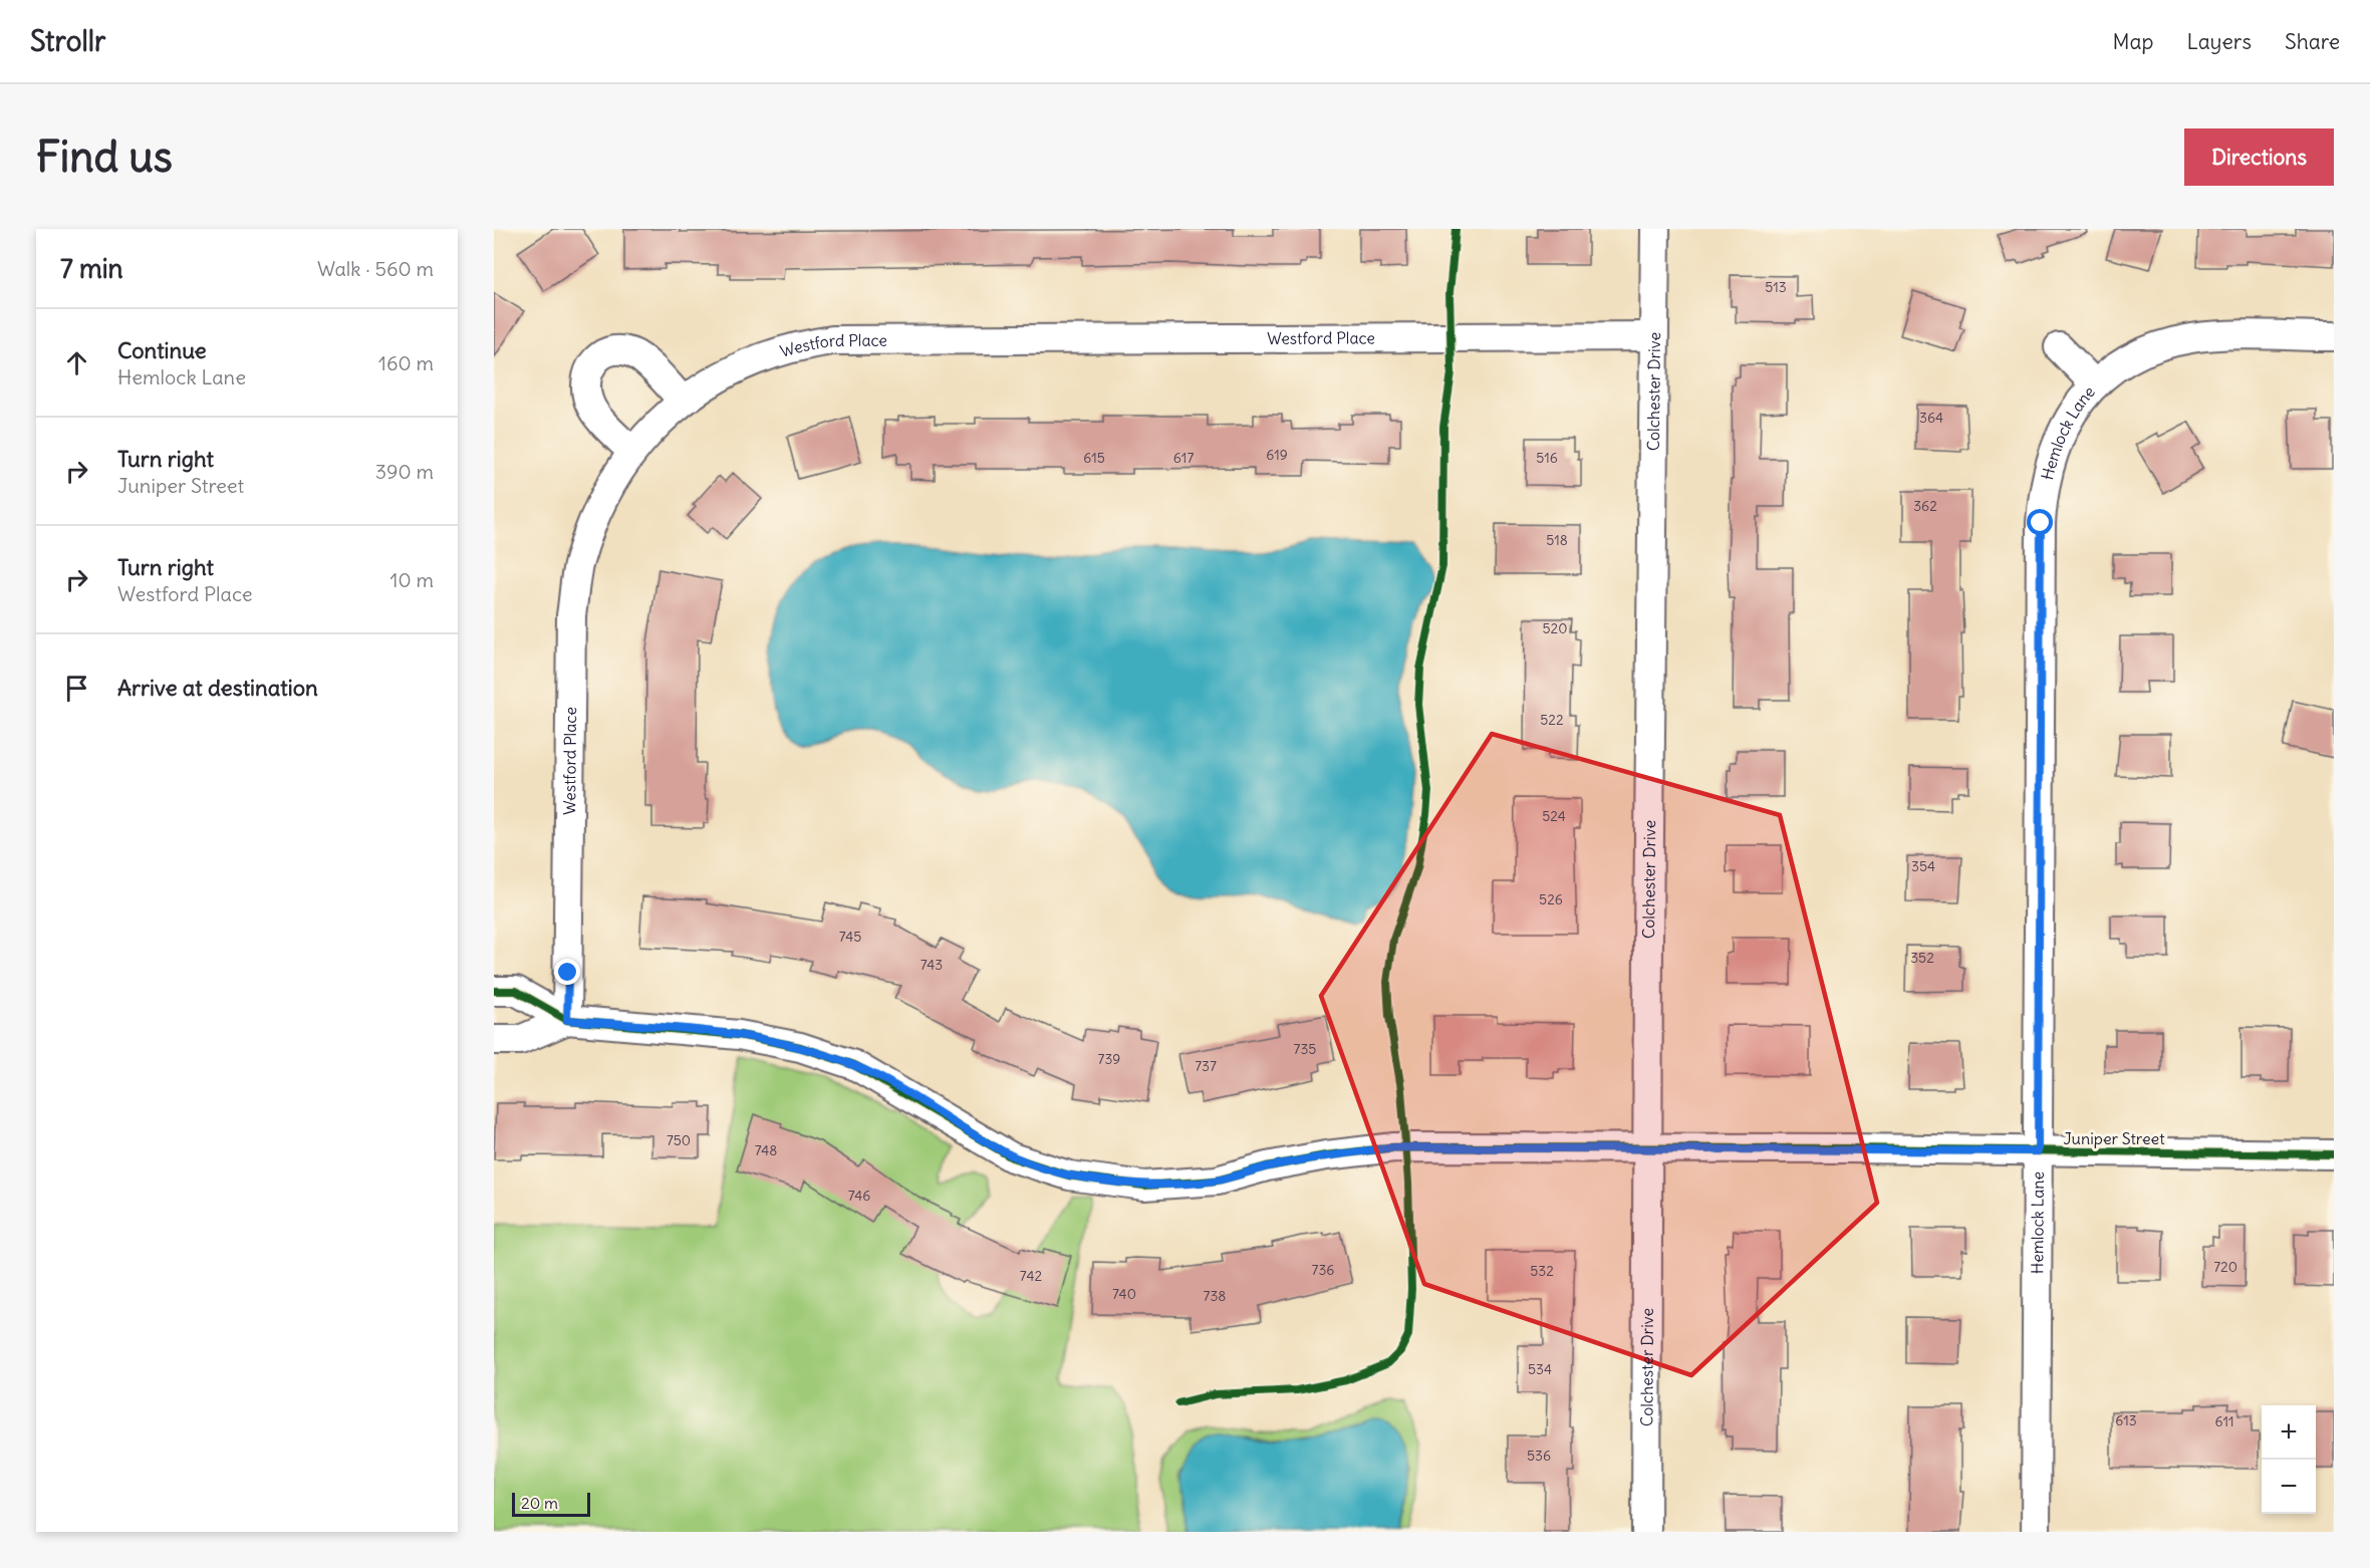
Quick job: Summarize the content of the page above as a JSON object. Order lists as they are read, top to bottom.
{
  "streets": {
    "street": [
      "Westford Place",
      "Colchester Drive",
      "Hemlock Lane",
      "Juniper Street"
    ]
  },
  "crossings": [
    ["Westford Place", "Colchester Drive"],
    ["Westford Place", "Juniper Street"],
    ["Colchester Drive", "Juniper Street"],
    ["Hemlock Lane", "Juniper Street"]
  ],
  "house_numbers": [
    "513",
    "364",
    "619",
    "615",
    "617",
    "516",
    "362",
    "518",
    "520",
    "522",
    "524",
    "354",
    "526",
    "745",
    "352",
    "743",
    "735",
    "739",
    "737",
    "750",
    "748",
    "746",
    "720",
    "736",
    "532",
    "742",
    "740",
    "738",
    "534",
    "613",
    "611",
    "536"
  ],
  "scale_bar": "20 m",
  "page": {
    "header": "Strollr",
    "nav": ["Map", "Layers", "Share"],
    "buttons": "Directions",
    "title": "Find us",
    "heading": ["7 min", "Walk · 560 m"],
    "list": [
      ["Continue", "Hemlock Lane", "160 m"],
      ["Turn right", "Juniper Street", "390 m"],
      ["Turn right", "Westford Place", "10 m"],
      "Arrive at destination"
    ],
    "map_buttons": ["+", "−"],
    "scale": "20 m"
  }
}
